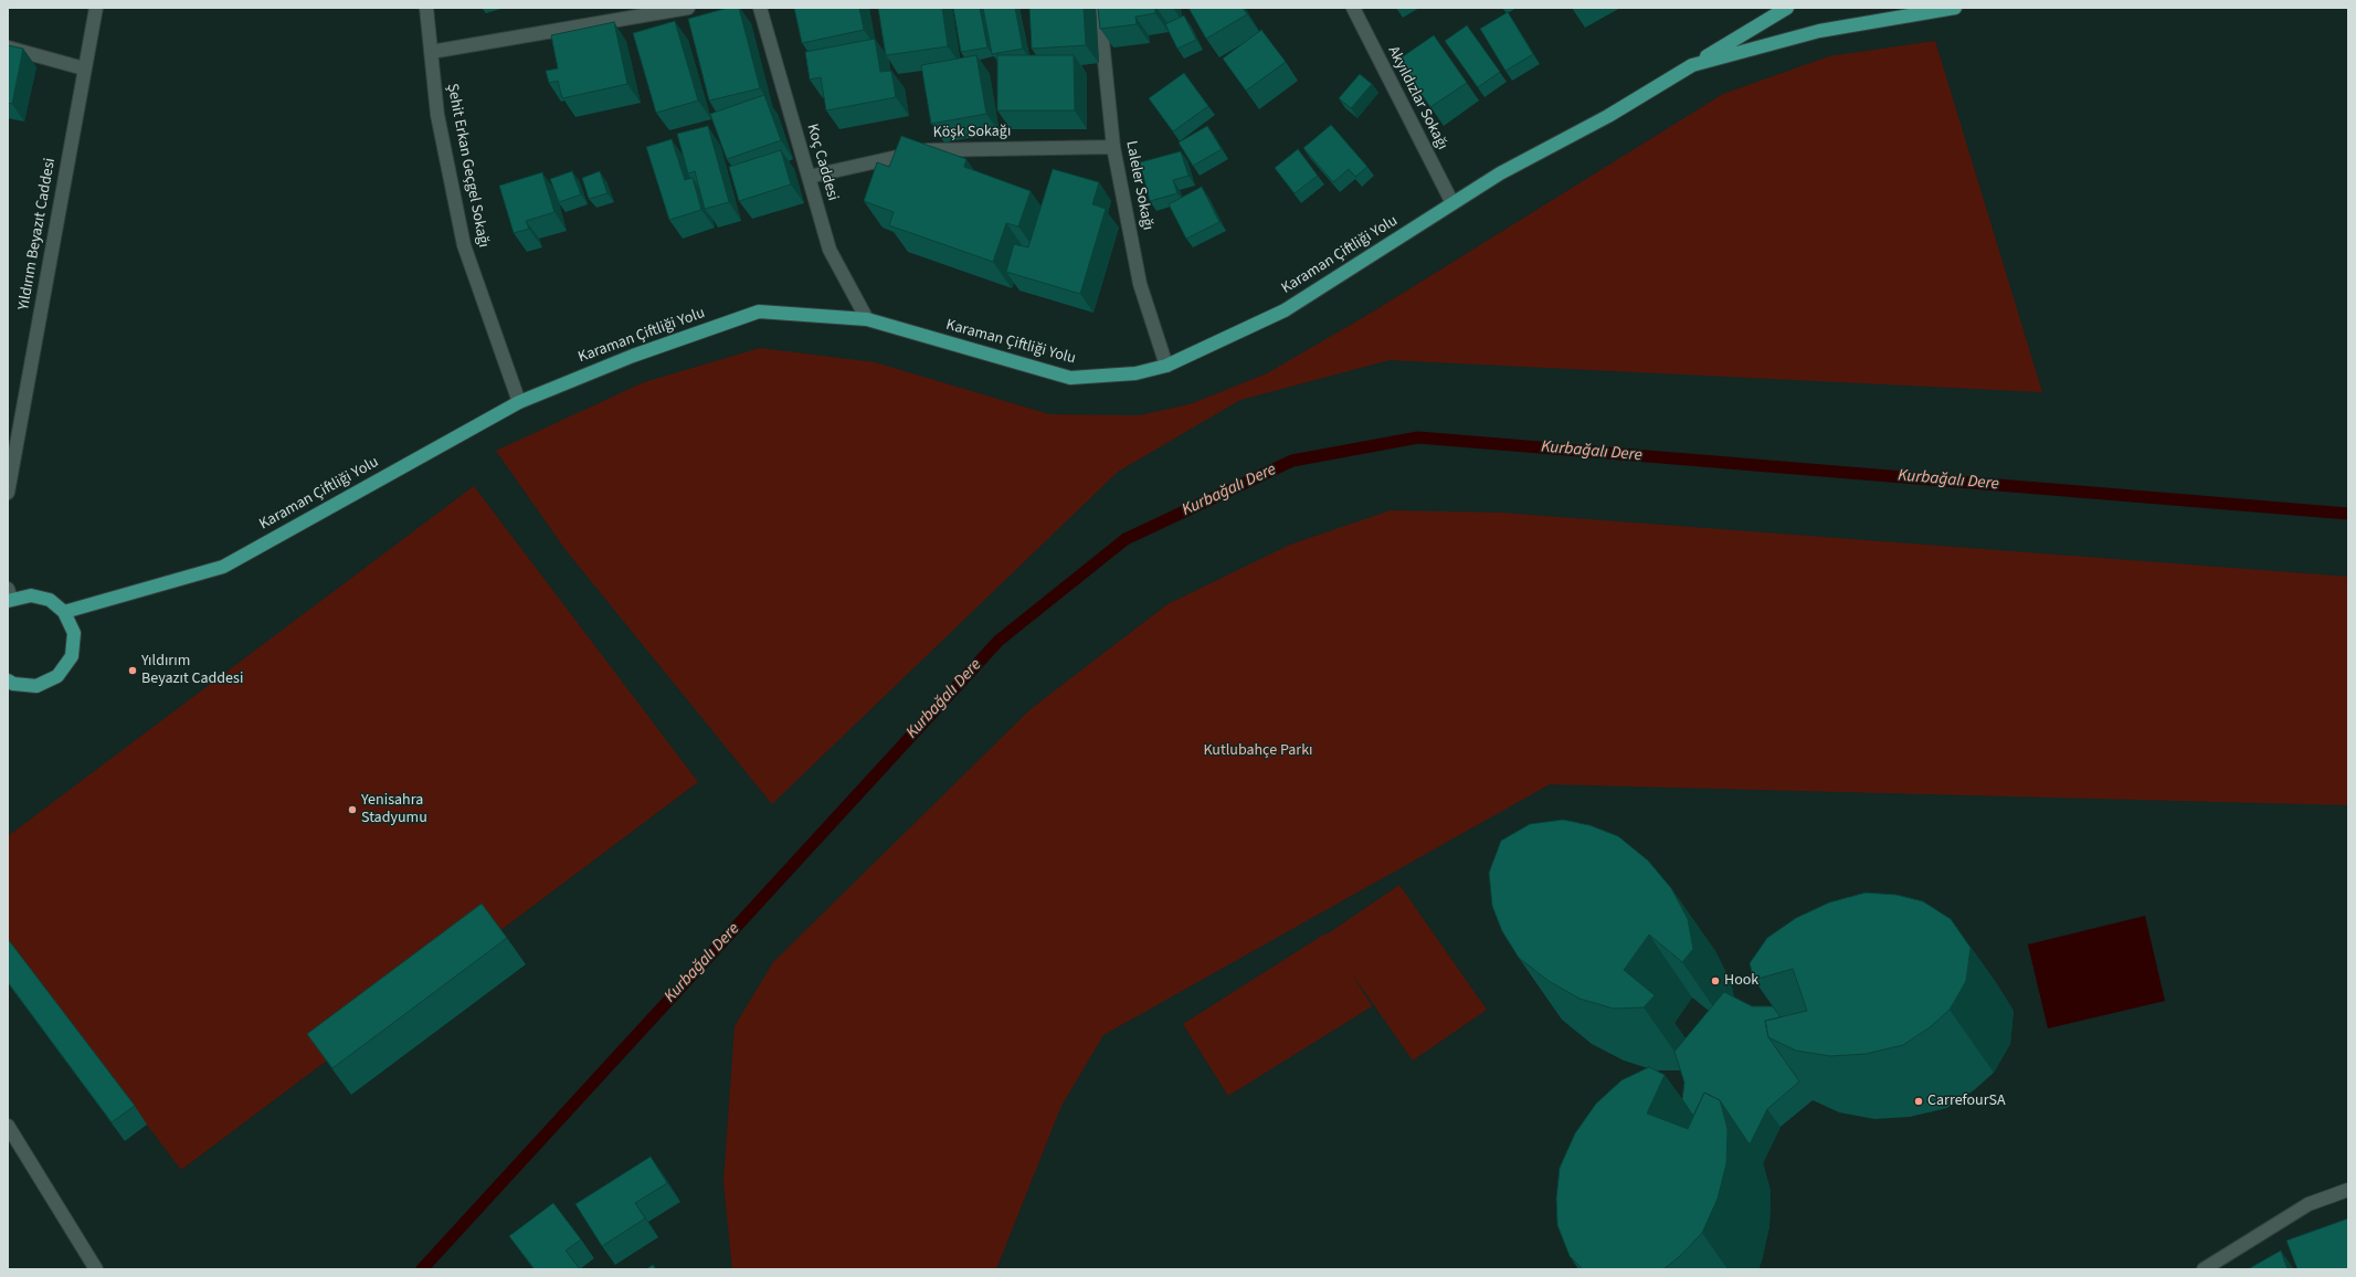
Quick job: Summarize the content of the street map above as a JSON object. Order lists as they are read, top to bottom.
{
  "streets": {
    "main road": ["Karaman Çiftliği Yolu"],
    "street": [
      "Akyıldızlar Sokağı",
      "Köşk Sokağı",
      "Koç Caddesi",
      "Şehit Erkan Geçgel Sokağı",
      "Laleler Sokağı",
      "Yıldırım Beyazıt Caddesi"
    ]
  },
  "crossings": [
    ["Akyıldızlar Sokağı", "Karaman Çiftliği Yolu"],
    ["Köşk Sokağı", "Koç Caddesi"],
    ["Köşk Sokağı", "Laleler Sokağı"],
    ["Koç Caddesi", "Karaman Çiftliği Yolu"],
    ["Şehit Erkan Geçgel Sokağı", "Karaman Çiftliği Yolu"],
    ["Laleler Sokağı", "Karaman Çiftliği Yolu"]
  ],
  "water": ["Kurbağalı Dere"],
  "parks": ["Kutlubahçe Parkı"],
  "places": [
    "Yıldırım Beyazıt Caddesi",
    "Yenisahra Stadyumu",
    "Hook",
    "CarrefourSA"
  ]
}
